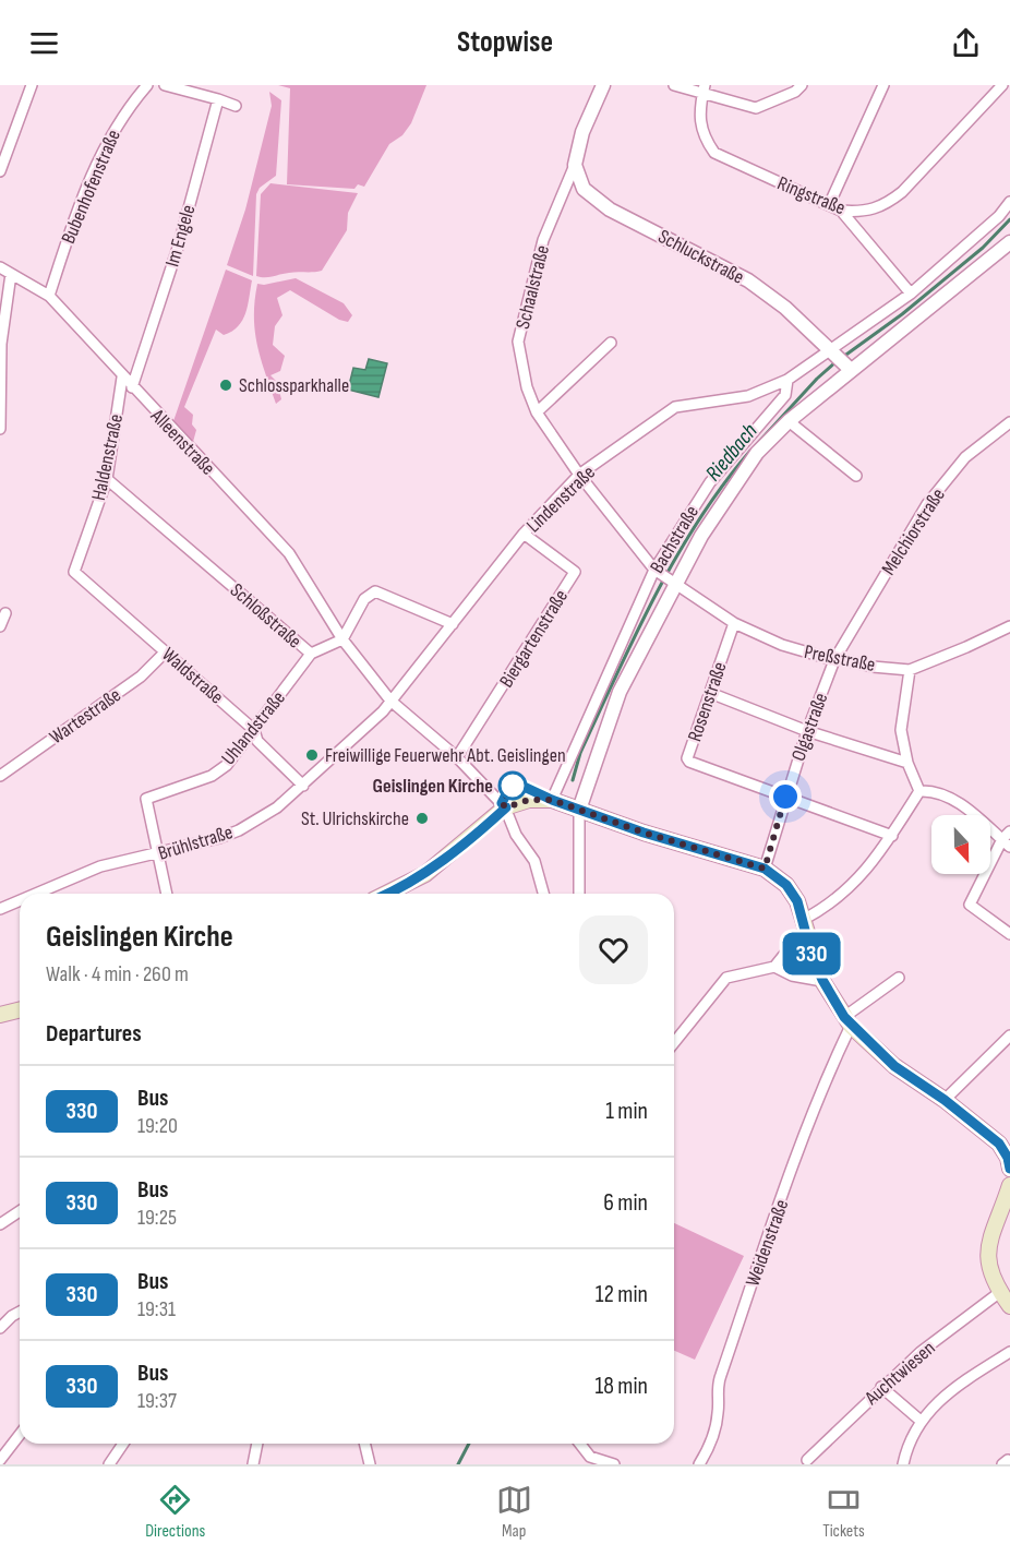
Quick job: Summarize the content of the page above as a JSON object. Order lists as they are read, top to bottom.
{
  "streets": {
    "street": [
      "Bubenhofenstraße",
      "Ringstraße",
      "Im Engele",
      "Schluckstraße",
      "Schaalstraße",
      "Alleenstraße",
      "Haldenstraße",
      "Lindenstraße",
      "Melchiorstraße",
      "Bachstraße",
      "Schloßstraße",
      "Biergartenstraße",
      "Preßstraße",
      "Waldstraße",
      "Rosenstraße",
      "Wartestraße",
      "Olgastraße",
      "Uhlandstraße",
      "Brühlstraße",
      "Weidenstraße",
      "Auchtwiesen"
    ]
  },
  "crossings": [
    ["Bubenhofenstraße", "Alleenstraße"],
    ["Im Engele", "Alleenstraße"],
    ["Schluckstraße", "Schaalstraße"],
    ["Schluckstraße", "Bachstraße"],
    ["Schaalstraße", "Lindenstraße"],
    ["Schaalstraße", "Bachstraße"],
    ["Schaalstraße", "Preßstraße"],
    ["Alleenstraße", "Haldenstraße"],
    ["Alleenstraße", "Schloßstraße"],
    ["Haldenstraße", "Schloßstraße"],
    ["Haldenstraße", "Waldstraße"],
    ["Lindenstraße", "Bachstraße"],
    ["Lindenstraße", "Biergartenstraße"],
    ["Lindenstraße", "Brühlstraße"],
    ["Melchiorstraße", "Preßstraße"],
    ["Melchiorstraße", "Olgastraße"],
    ["Bachstraße", "Preßstraße"],
    ["Schloßstraße", "Uhlandstraße"],
    ["Preßstraße", "Rosenstraße"],
    ["Preßstraße", "Olgastraße"],
    ["Waldstraße", "Wartestraße"],
    ["Waldstraße", "Uhlandstraße"],
    ["Waldstraße", "Brühlstraße"],
    ["Rosenstraße", "Olgastraße"],
    ["Uhlandstraße", "Brühlstraße"]
  ],
  "water": ["Riedbach"],
  "places": [
    "Schlossparkhalle",
    "Freiwillige Feuerwehr Abt. Geislingen",
    "Geislingen Kirche",
    "St. Ulrichskirche"
  ],
  "lines": ["bus line 330"],
  "north": "bottom",
  "page": {
    "header": "Stopwise",
    "on_map": "330",
    "heading": [
      ["Geislingen Kirche", "Walk · 4 min · 260 m"],
      "Departures"
    ],
    "list": [
      {
        "mark": "330",
        "name": "Bus",
        "note": "19:20",
        "value": "1 min"
      },
      {
        "mark": "330",
        "name": "Bus",
        "note": "19:25",
        "value": "6 min"
      },
      {
        "mark": "330",
        "name": "Bus",
        "note": "19:31",
        "value": "12 min"
      },
      {
        "mark": "330",
        "name": "Bus",
        "note": "19:37",
        "value": "18 min"
      }
    ],
    "tabs": ["Directions", "Map", "Tickets"]
  }
}
